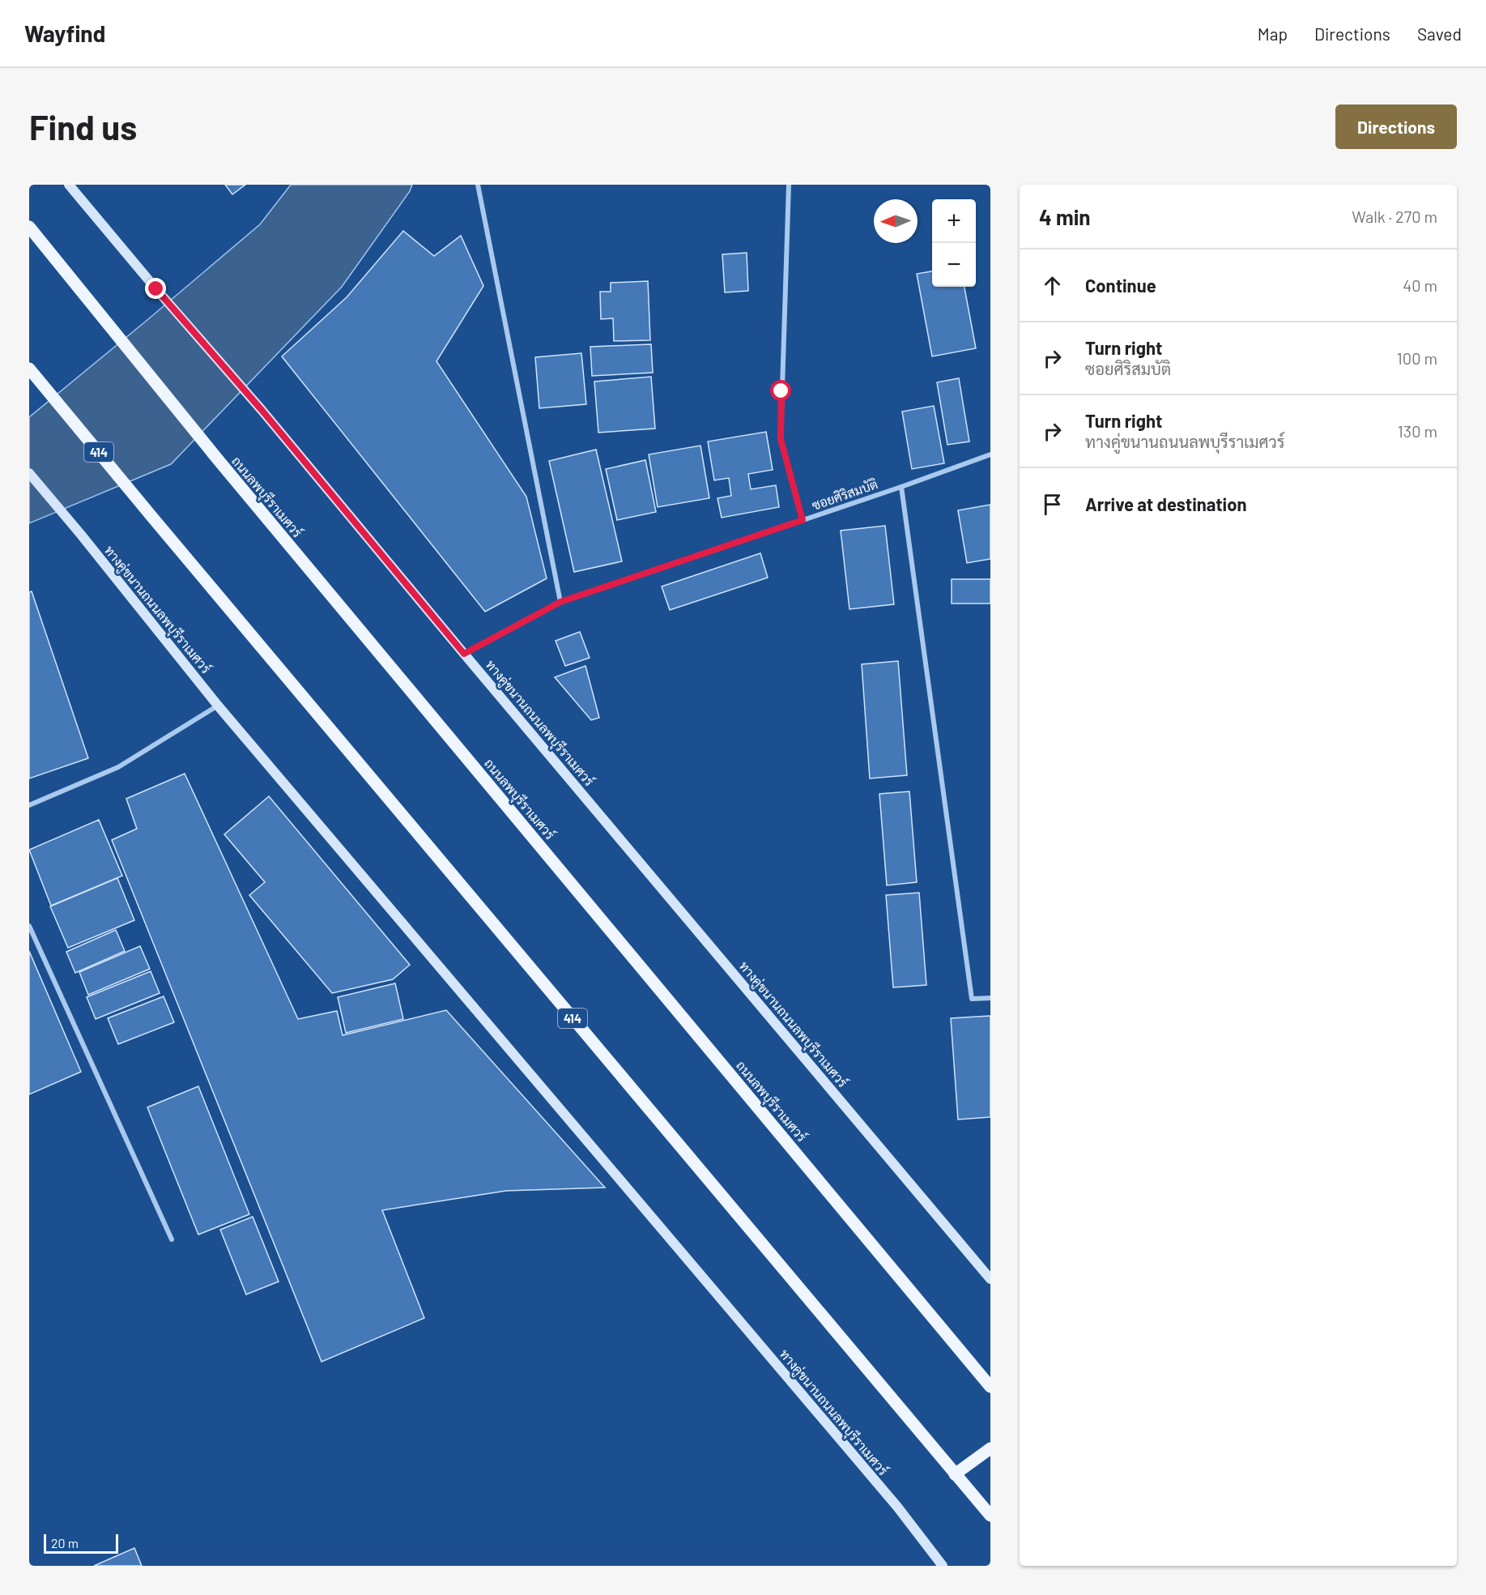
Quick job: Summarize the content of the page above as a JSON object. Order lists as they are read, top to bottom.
{
  "streets": {
    "main road": ["414", "ถนนลพบุรีราเมศวร์", "ทางคู่ขนานถนนลพบุรีราเมศวร์"],
    "street": ["ซอยศิริสมบัติ"]
  },
  "crossings": [
    ["ซอยศิริสมบัติ", "ทางคู่ขนานถนนลพบุรีราเมศวร์"]
  ],
  "scale_bar": "20 m",
  "north": "left",
  "page": {
    "header": "Wayfind",
    "nav": ["Map", "Directions", "Saved"],
    "buttons": "Directions",
    "title": "Find us",
    "heading": ["4 min", "Walk · 270 m"],
    "map_buttons": ["+", "−"],
    "list": [
      ["Continue", "40 m"],
      ["Turn right", "ซอยศิริสมบัติ", "100 m"],
      ["Turn right", "ทางคู่ขนานถนนลพบุรีราเมศวร์", "130 m"],
      "Arrive at destination"
    ],
    "scale": "20 m"
  }
}
